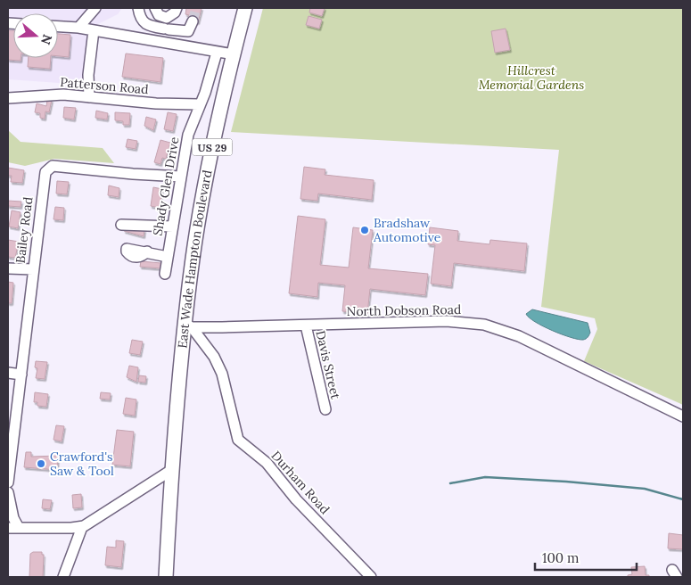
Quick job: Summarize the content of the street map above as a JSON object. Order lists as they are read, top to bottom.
{
  "streets": {
    "main road": ["US 29", "East Wade Hampton Boulevard"],
    "street": [
      "Patterson Road",
      "Shady Glen Drive",
      "Bailey Road",
      "North Dobson Road",
      "Davis Street",
      "Durham Road"
    ]
  },
  "crossings": [
    ["Patterson Road", "Shady Glen Drive"],
    ["Shady Glen Drive", "Bailey Road"],
    ["East Wade Hampton Boulevard", "North Dobson Road"],
    ["East Wade Hampton Boulevard", "Durham Road"],
    ["North Dobson Road", "Davis Street"],
    ["North Dobson Road", "Durham Road"]
  ],
  "parks": ["Hillcrest Memorial Gardens"],
  "places": ["Bradshaw Automotive", "Crawford's Saw & Tool"],
  "scale_bar": "100 m",
  "north": "right"
}
